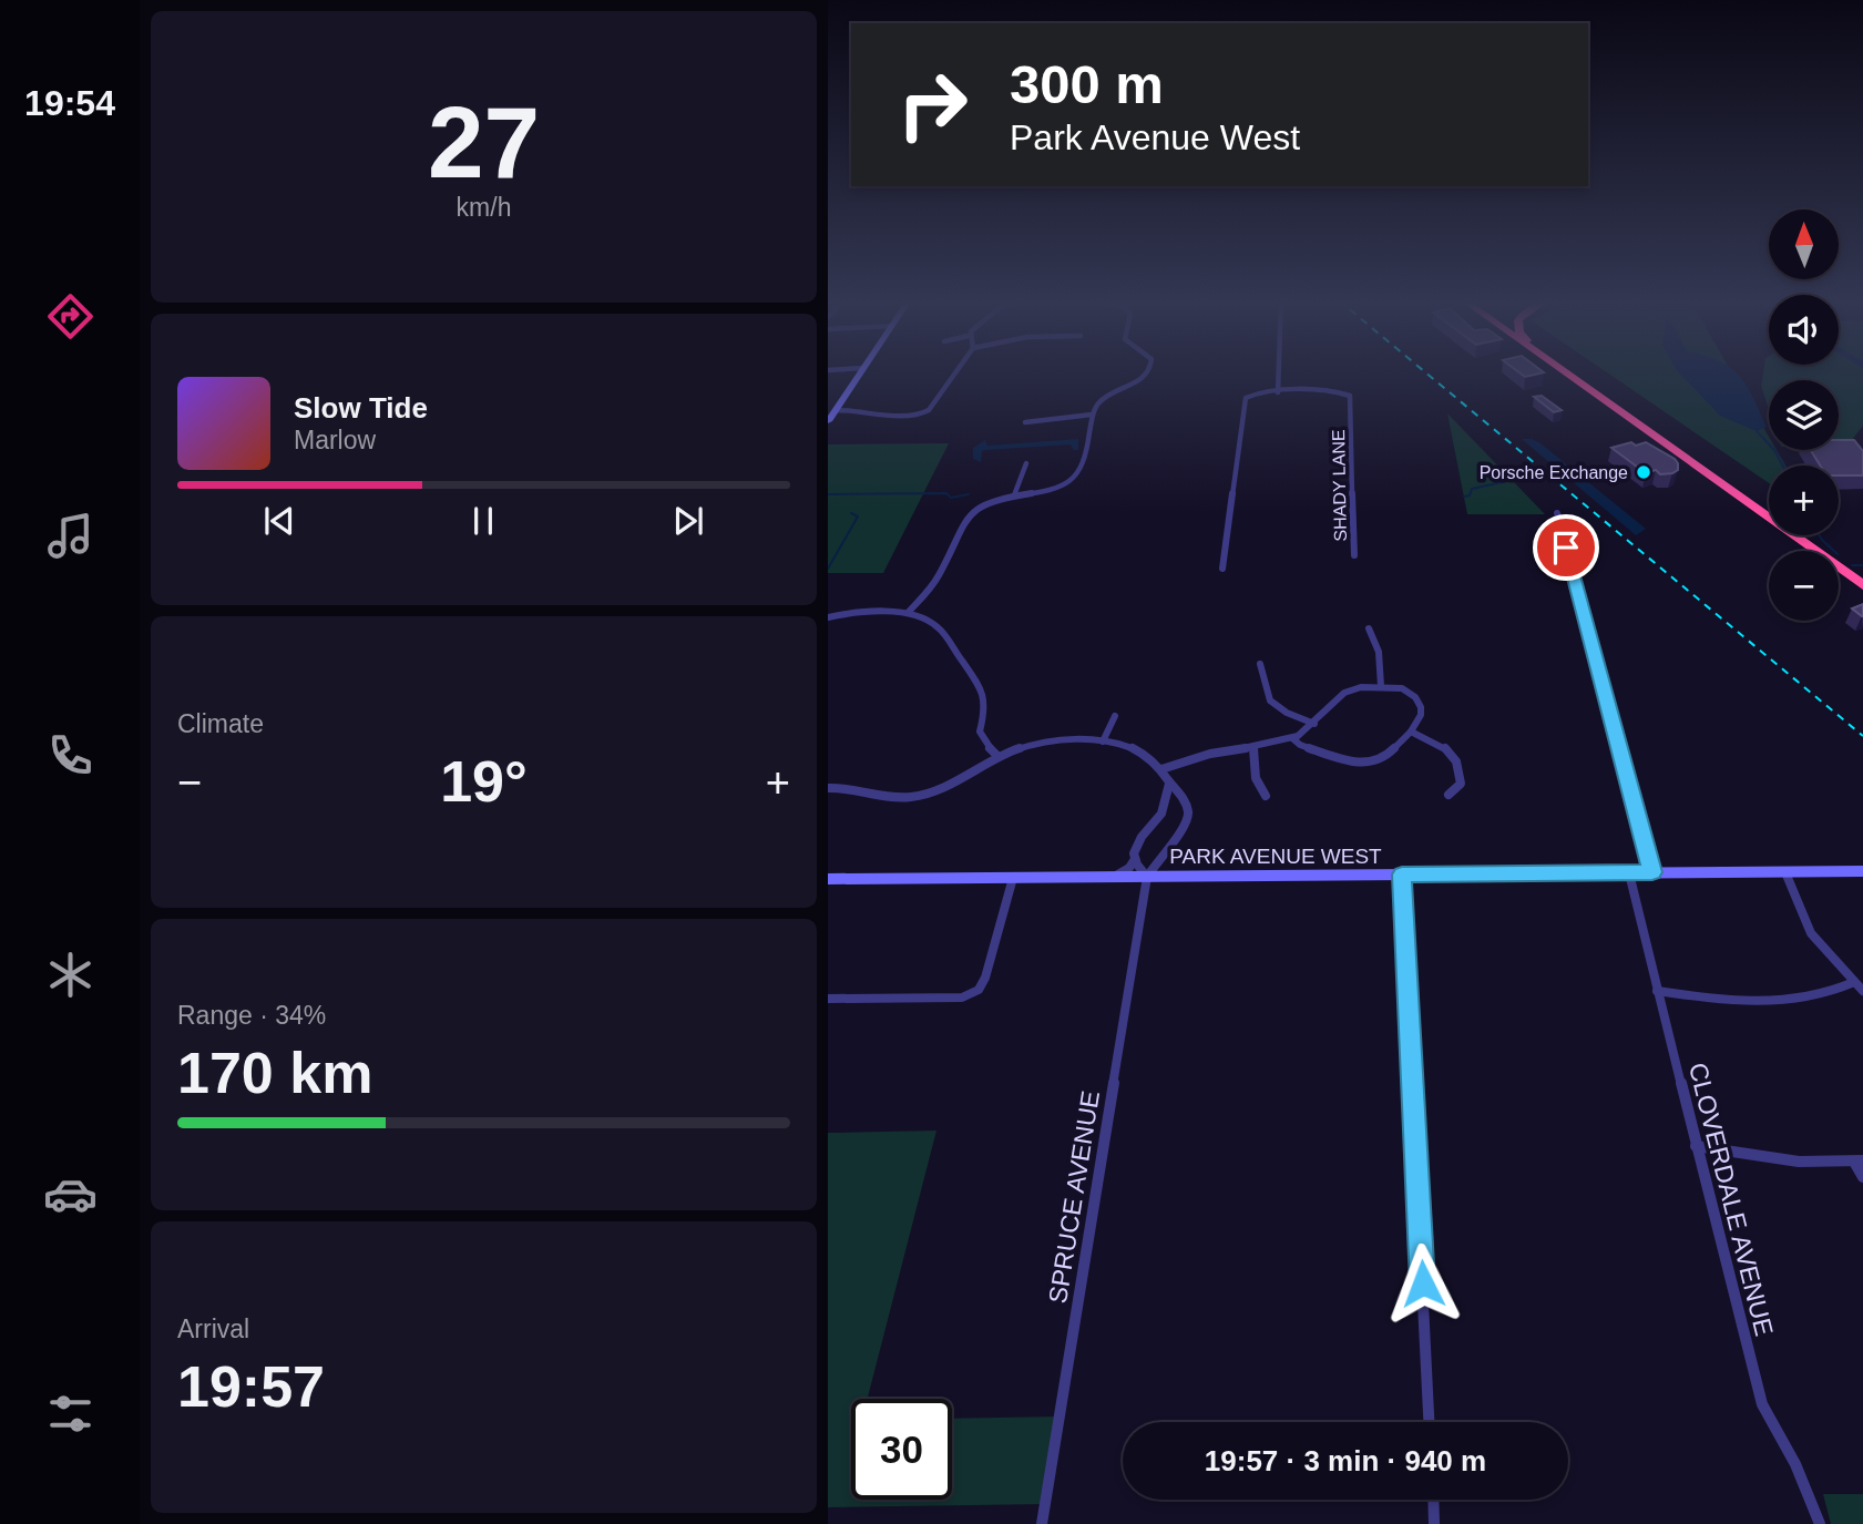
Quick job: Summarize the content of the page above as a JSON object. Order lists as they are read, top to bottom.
{
  "streets": {
    "street": [
      "SHADY LANE",
      "PARK AVENUE WEST",
      "SPRUCE AVENUE",
      "CLOVERDALE AVENUE"
    ]
  },
  "crossings": [
    ["PARK AVENUE WEST", "SPRUCE AVENUE"],
    ["PARK AVENUE WEST", "CLOVERDALE AVENUE"]
  ],
  "places": ["Porsche Exchange"],
  "north": "top",
  "page": {
    "tabs": "19:54",
    "tile": [
      ["27", "km/h"],
      "Climate",
      ["Range · 34%", "170 km"],
      ["Arrival", "19:57"]
    ],
    "turn": ["300 m", "Park Avenue West"],
    "map_buttons": ["+", "−"],
    "song": ["Slow Tide", "Marlow"],
    "heat": ["−", "19°", "+"],
    "limit": "30",
    "trip": "19:57 · 3 min · 940 m"
  }
}
